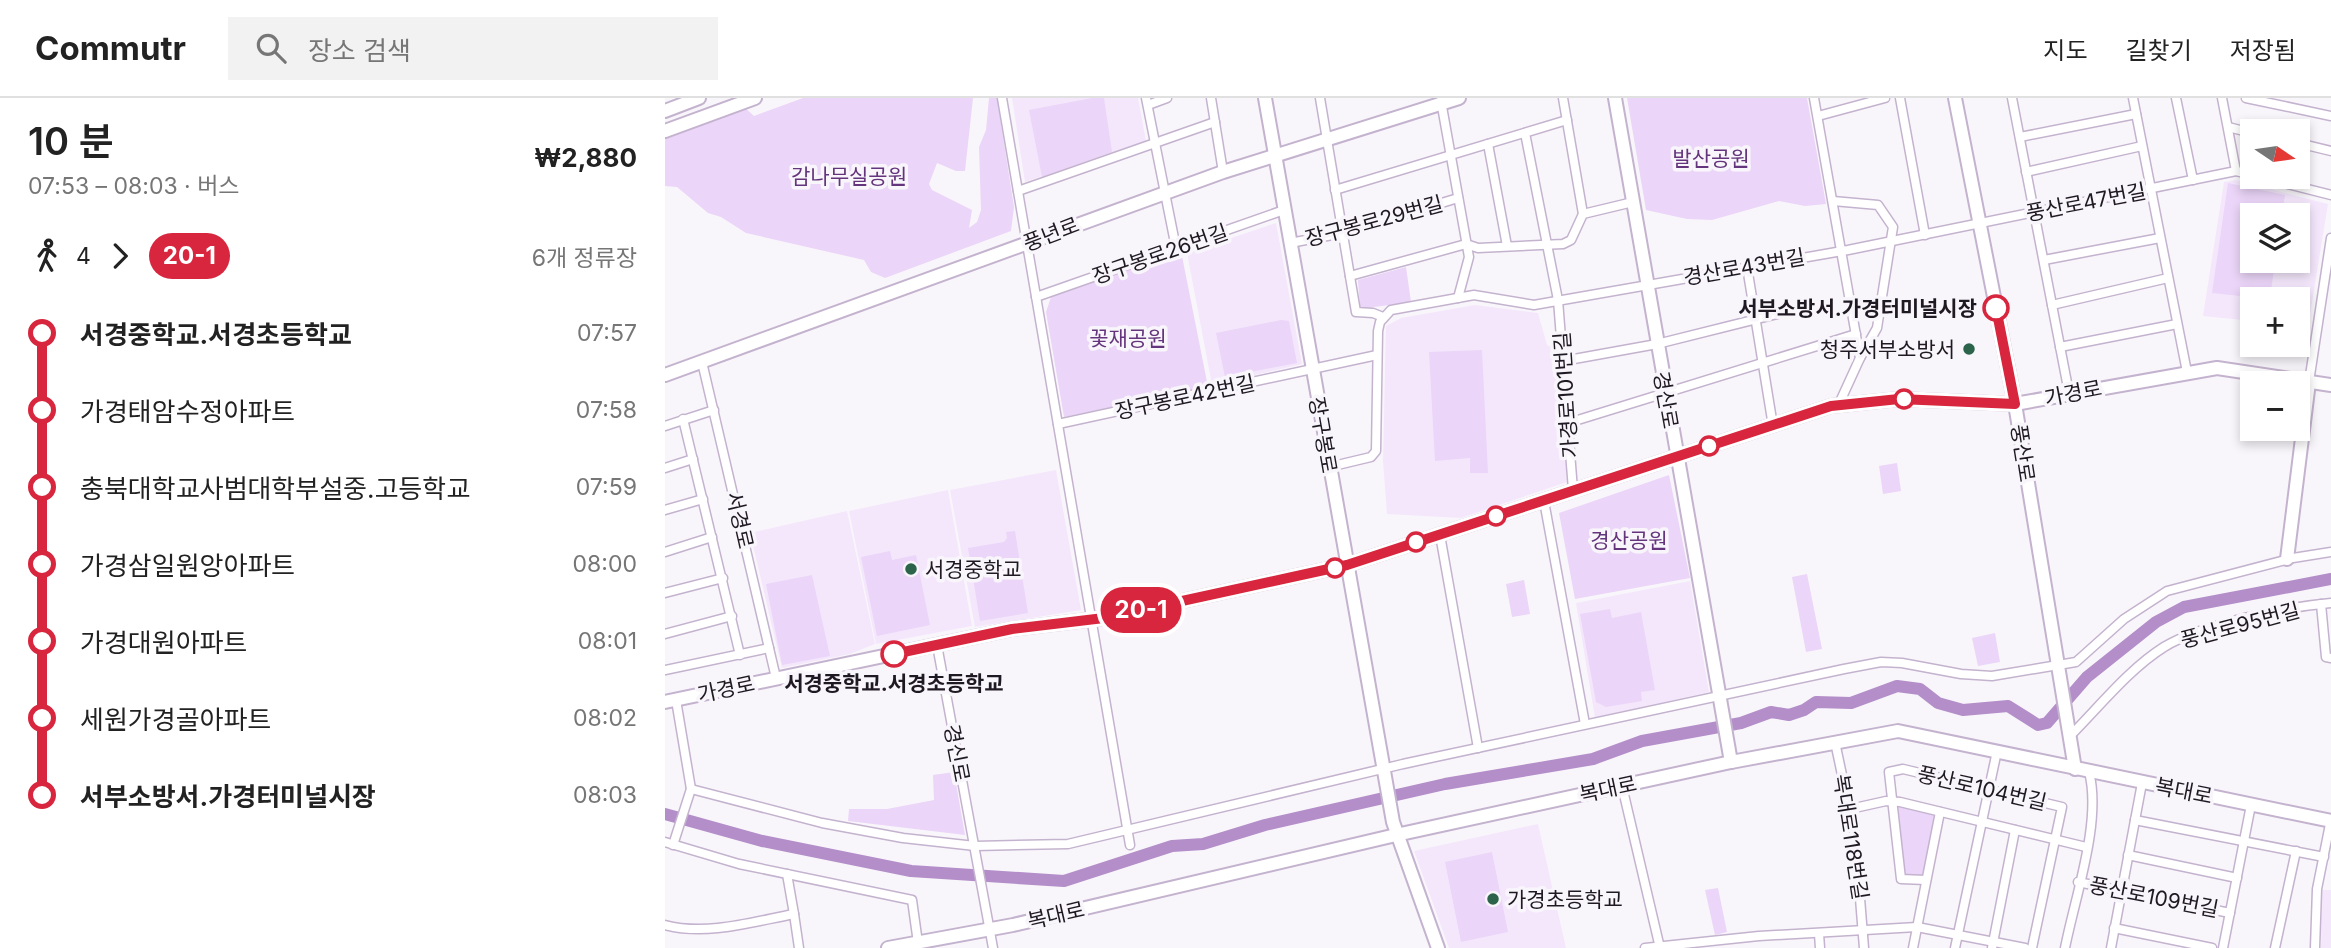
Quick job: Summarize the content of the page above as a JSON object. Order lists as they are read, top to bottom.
{
  "streets": {
    "street": [
      "풍산로47번길",
      "장구봉로29번길",
      "풍년로",
      "장구봉로26번길",
      "경산로43번길",
      "가경로",
      "가경로101번길",
      "장구봉로42번길",
      "경산로",
      "장구봉로",
      "풍산로",
      "서경로",
      "풍산로95번길",
      "경신로",
      "풍산로104번길",
      "복대로",
      "복대로118번길",
      "풍산로109번길"
    ]
  },
  "crossings": [
    ["풍산로47번길", "경산로43번길"],
    ["풍산로47번길", "풍산로"],
    ["장구봉로29번길", "장구봉로"],
    ["풍년로", "장구봉로"],
    ["풍년로", "서경로"],
    ["장구봉로26번길", "장구봉로"],
    ["경산로43번길", "가경로101번길"],
    ["경산로43번길", "경산로"],
    ["가경로", "가경로101번길"],
    ["가경로", "경산로"],
    ["가경로", "장구봉로"],
    ["가경로", "풍산로"],
    ["가경로", "서경로"],
    ["가경로", "경신로"],
    ["장구봉로42번길", "장구봉로"],
    ["경산로", "복대로"],
    ["장구봉로", "복대로"],
    ["풍산로", "풍산로95번길"],
    ["풍산로", "복대로"],
    ["경신로", "복대로"],
    ["복대로", "복대로118번길"]
  ],
  "parks": [
    "발산공원",
    "감나무실공원",
    "꽃재공원",
    "경산공원"
  ],
  "places": [
    "서부소방서.가경터미널시장",
    "청주서부소방서",
    "서경중학교",
    "서경중학교.서경초등학교",
    "가경초등학교"
  ],
  "lines": ["bus line 20-1"],
  "north": "right",
  "page": {
    "header": "Commutr",
    "search": "장소 검색",
    "nav": ["지도", "길찾기", "저장됨"],
    "heading": ["10 분", "07:53 – 08:03 · 버스", "₩2,880"],
    "on_map": "20-1",
    "map_buttons": ["+", "−"],
    "legs": ["4", "20-1", "6개 정류장"],
    "list": [
      {
        "name": "서경중학교.서경초등학교",
        "value": "07:57"
      },
      {
        "name": "가경태암수정아파트",
        "value": "07:58"
      },
      {
        "name": "충북대학교사범대학부설중.고등학교",
        "value": "07:59"
      },
      {
        "name": "가경삼일원앙아파트",
        "value": "08:00"
      },
      {
        "name": "가경대원아파트",
        "value": "08:01"
      },
      {
        "name": "세원가경골아파트",
        "value": "08:02"
      },
      {
        "name": "서부소방서.가경터미널시장",
        "value": "08:03"
      }
    ]
  }
}
